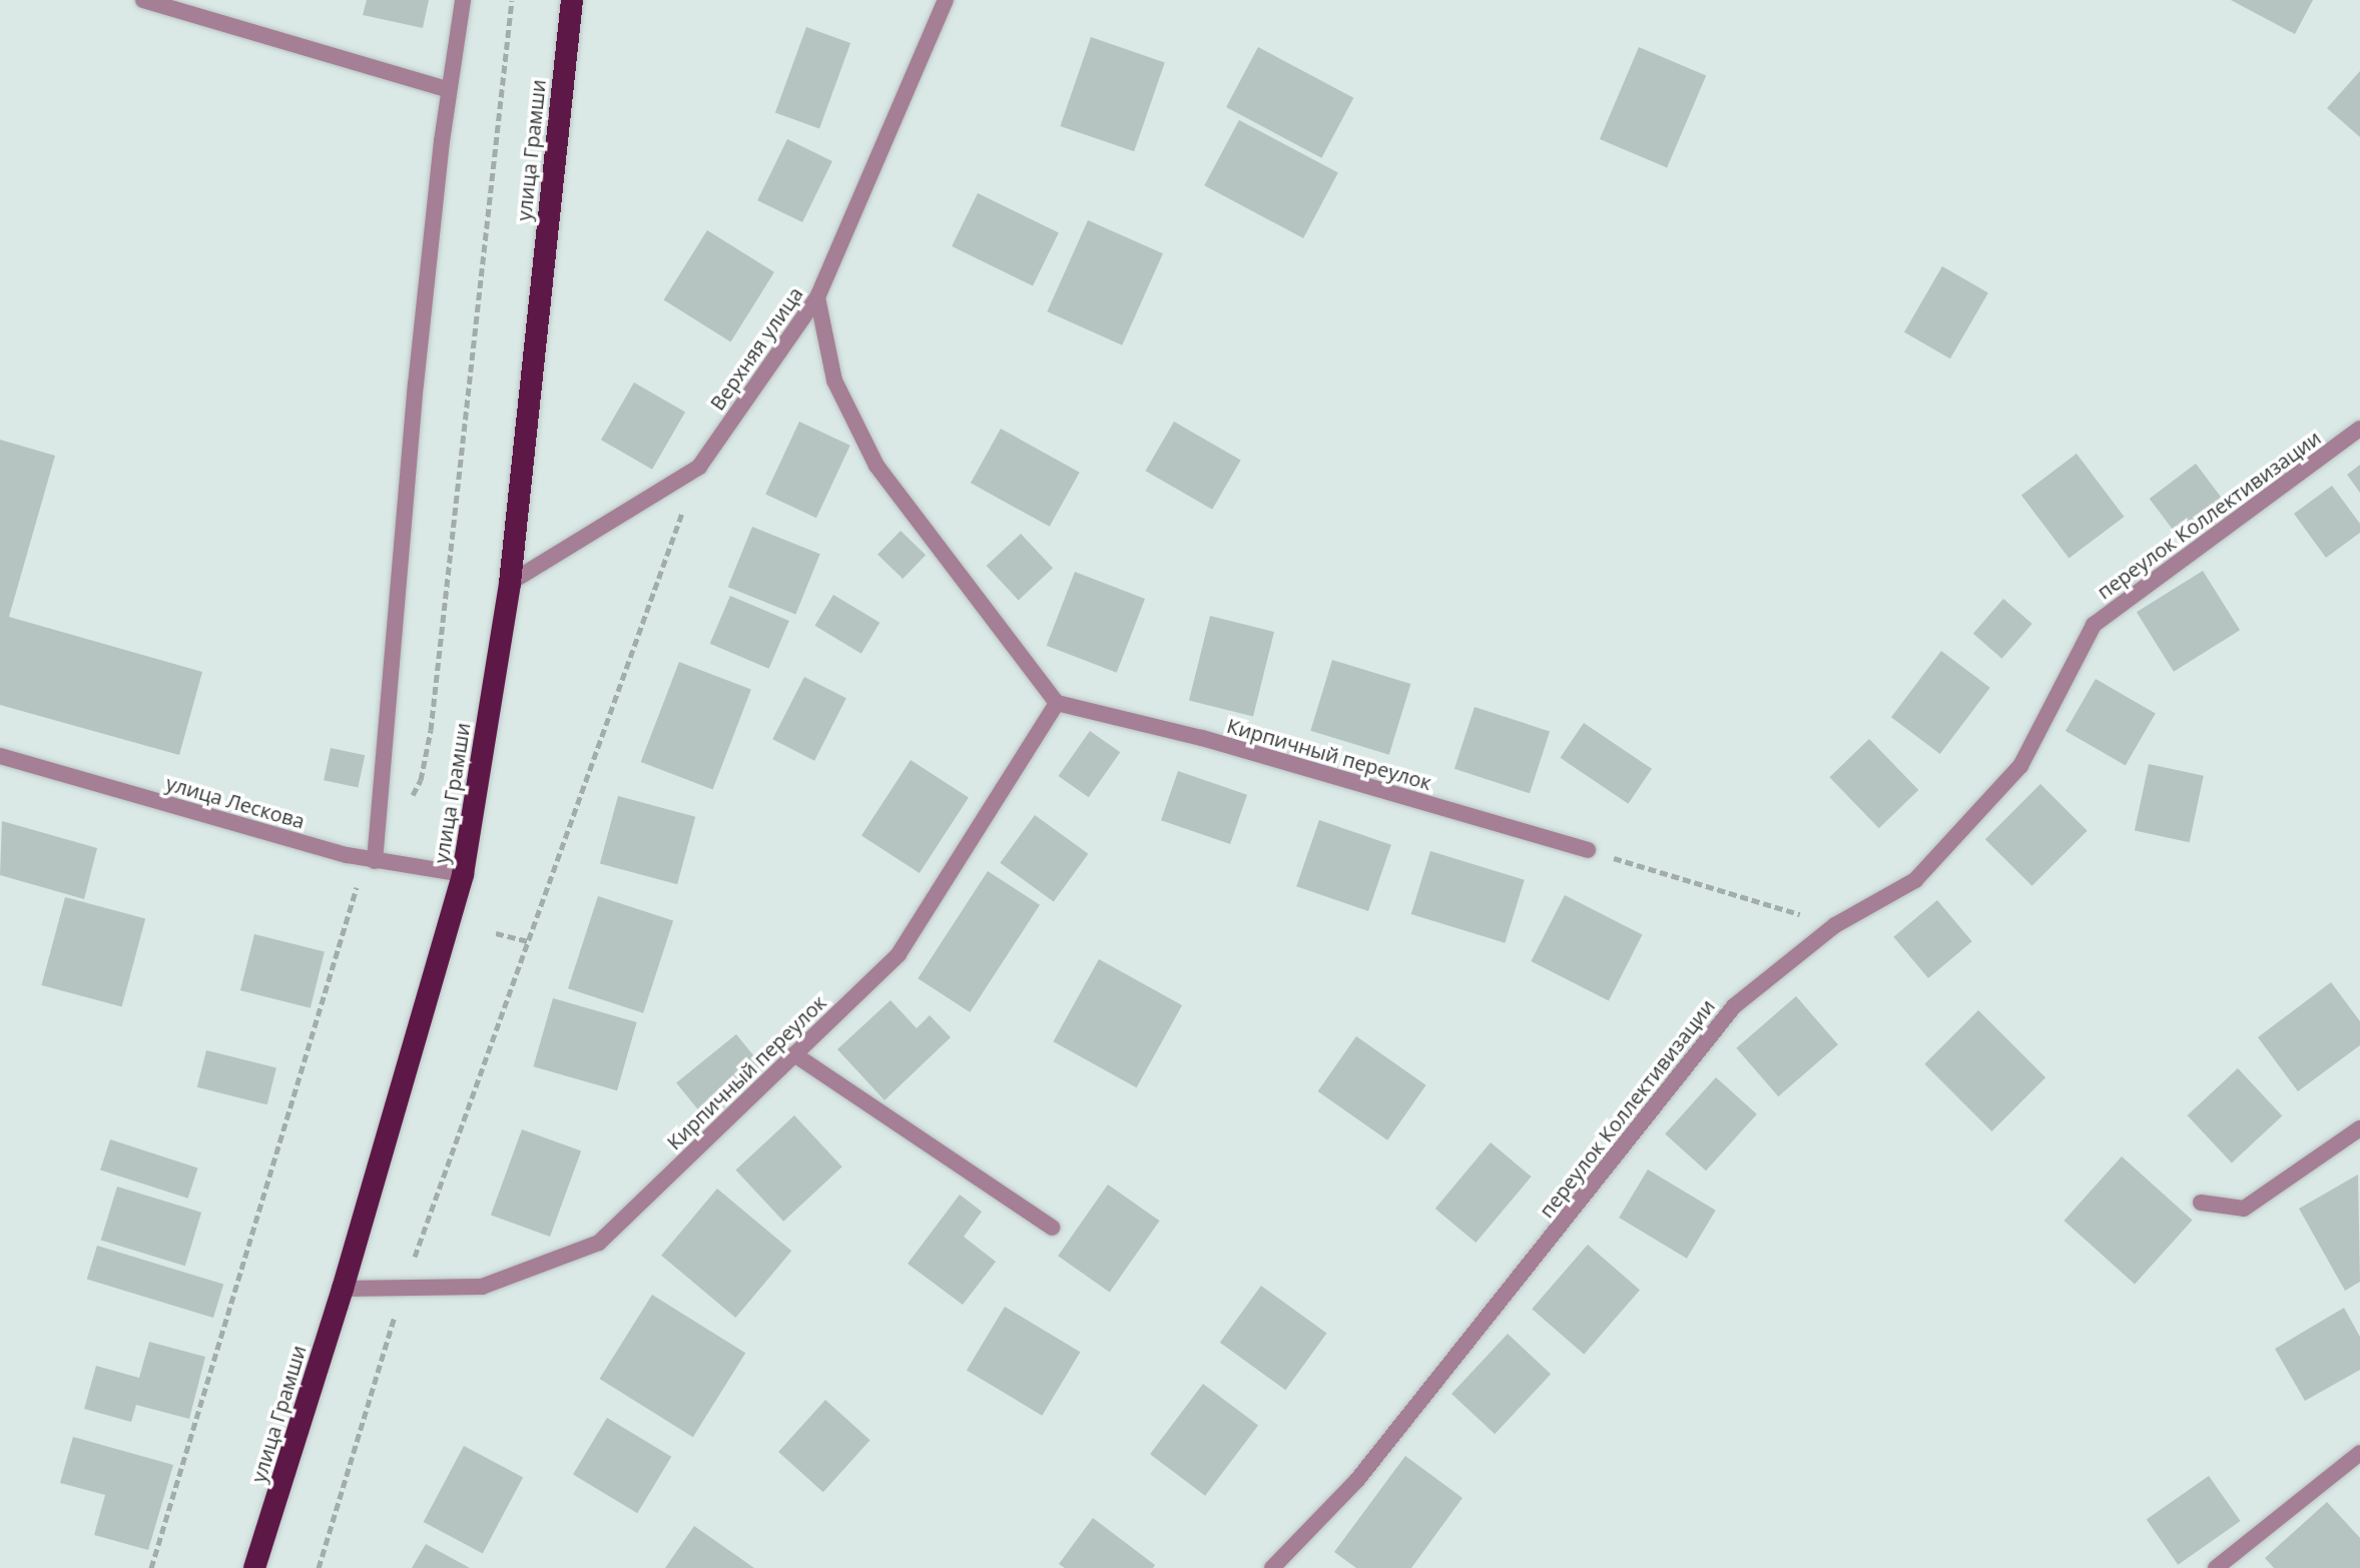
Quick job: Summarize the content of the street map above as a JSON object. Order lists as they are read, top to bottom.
{
  "streets": {
    "highway": ["улица Грамши"],
    "street": [
      "Верхняя улица",
      "переулок Коллективизации",
      "Кирпичный переулок",
      "улица Лескова"
    ]
  },
  "crossings": [
    ["улица Грамши", "Верхняя улица"],
    ["улица Грамши", "Кирпичный переулок"],
    ["улица Грамши", "улица Лескова"]
  ]
}
